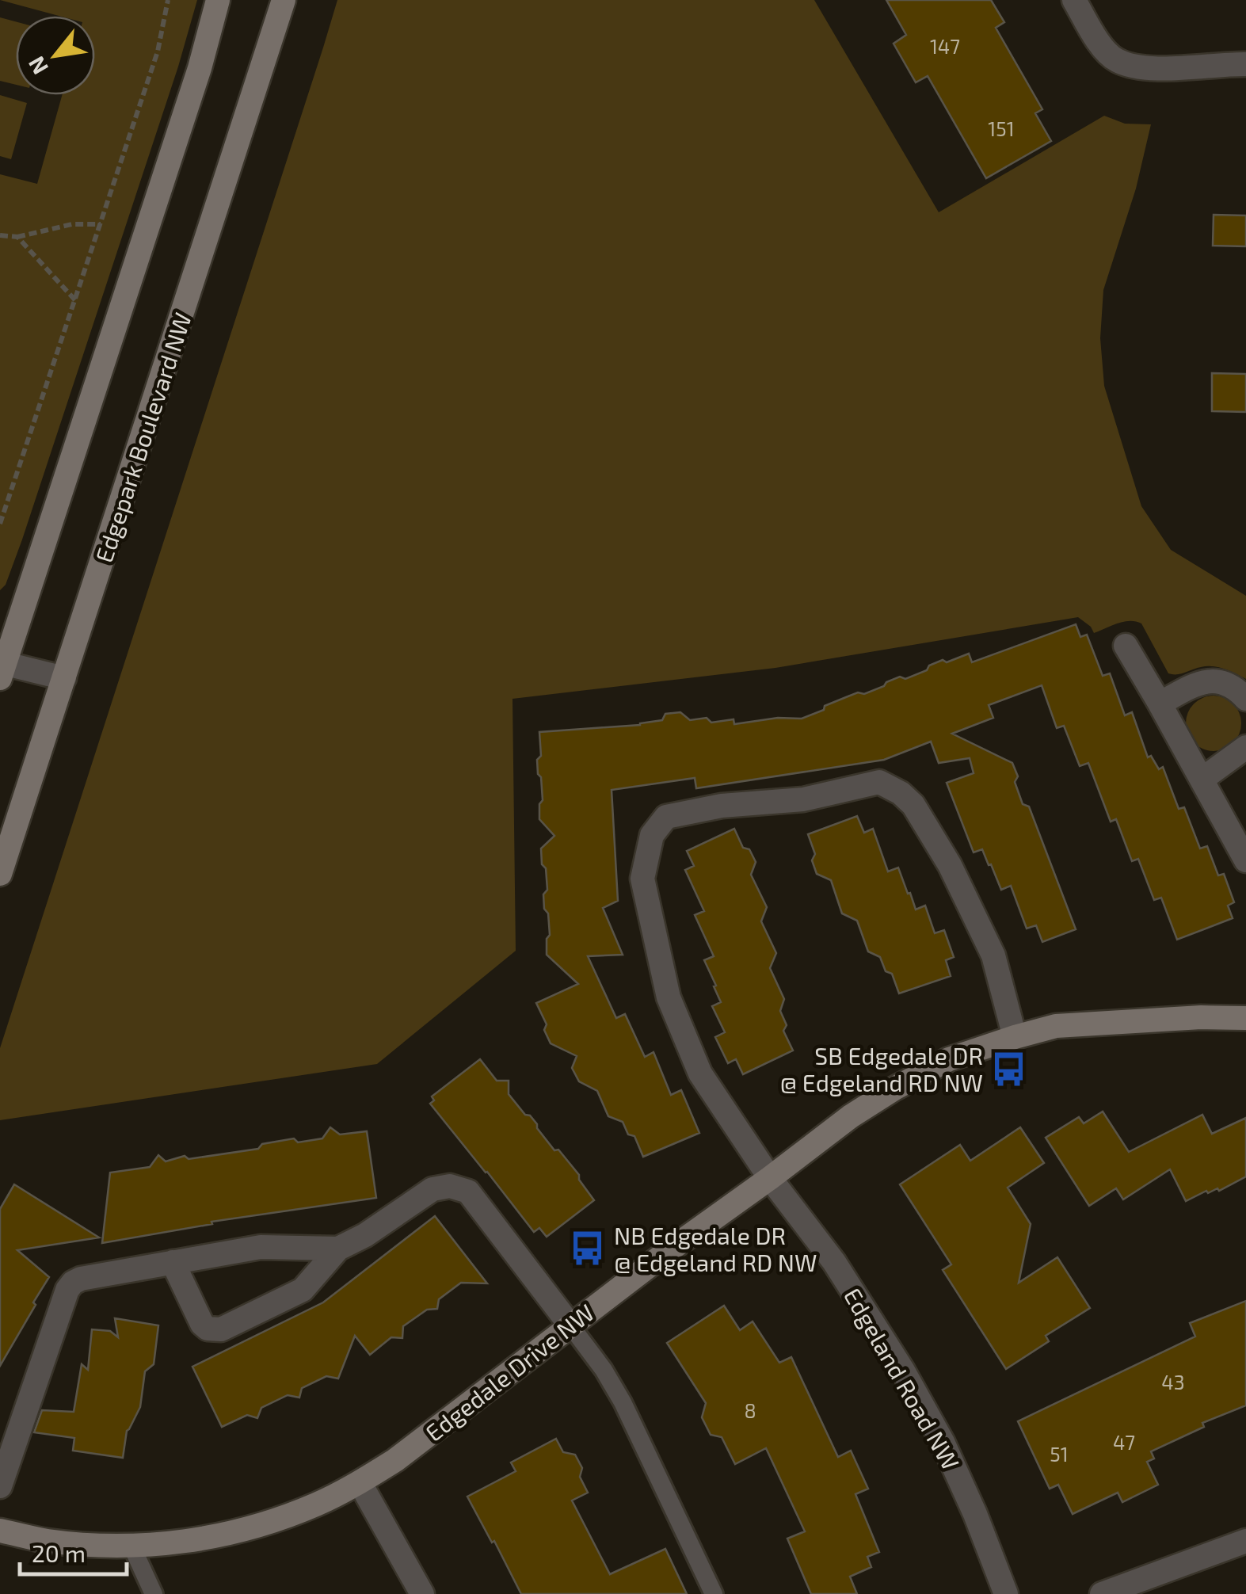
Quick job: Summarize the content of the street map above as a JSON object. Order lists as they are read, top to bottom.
{
  "streets": {
    "street": ["Edgepark Boulevard NW", "Edgedale Drive NW", "Edgeland Road NW"]
  },
  "crossings": [
    ["Edgedale Drive NW", "Edgeland Road NW"]
  ],
  "places": {
    "bus stop": ["SB Edgedale DR @ Edgeland RD NW", "NB Edgedale DR @ Edgeland RD NW"]
  },
  "house_numbers": [
    "147",
    "151",
    "43",
    "8",
    "47",
    "51"
  ],
  "scale_bar": "20 m",
  "north": "bottom left"
}
